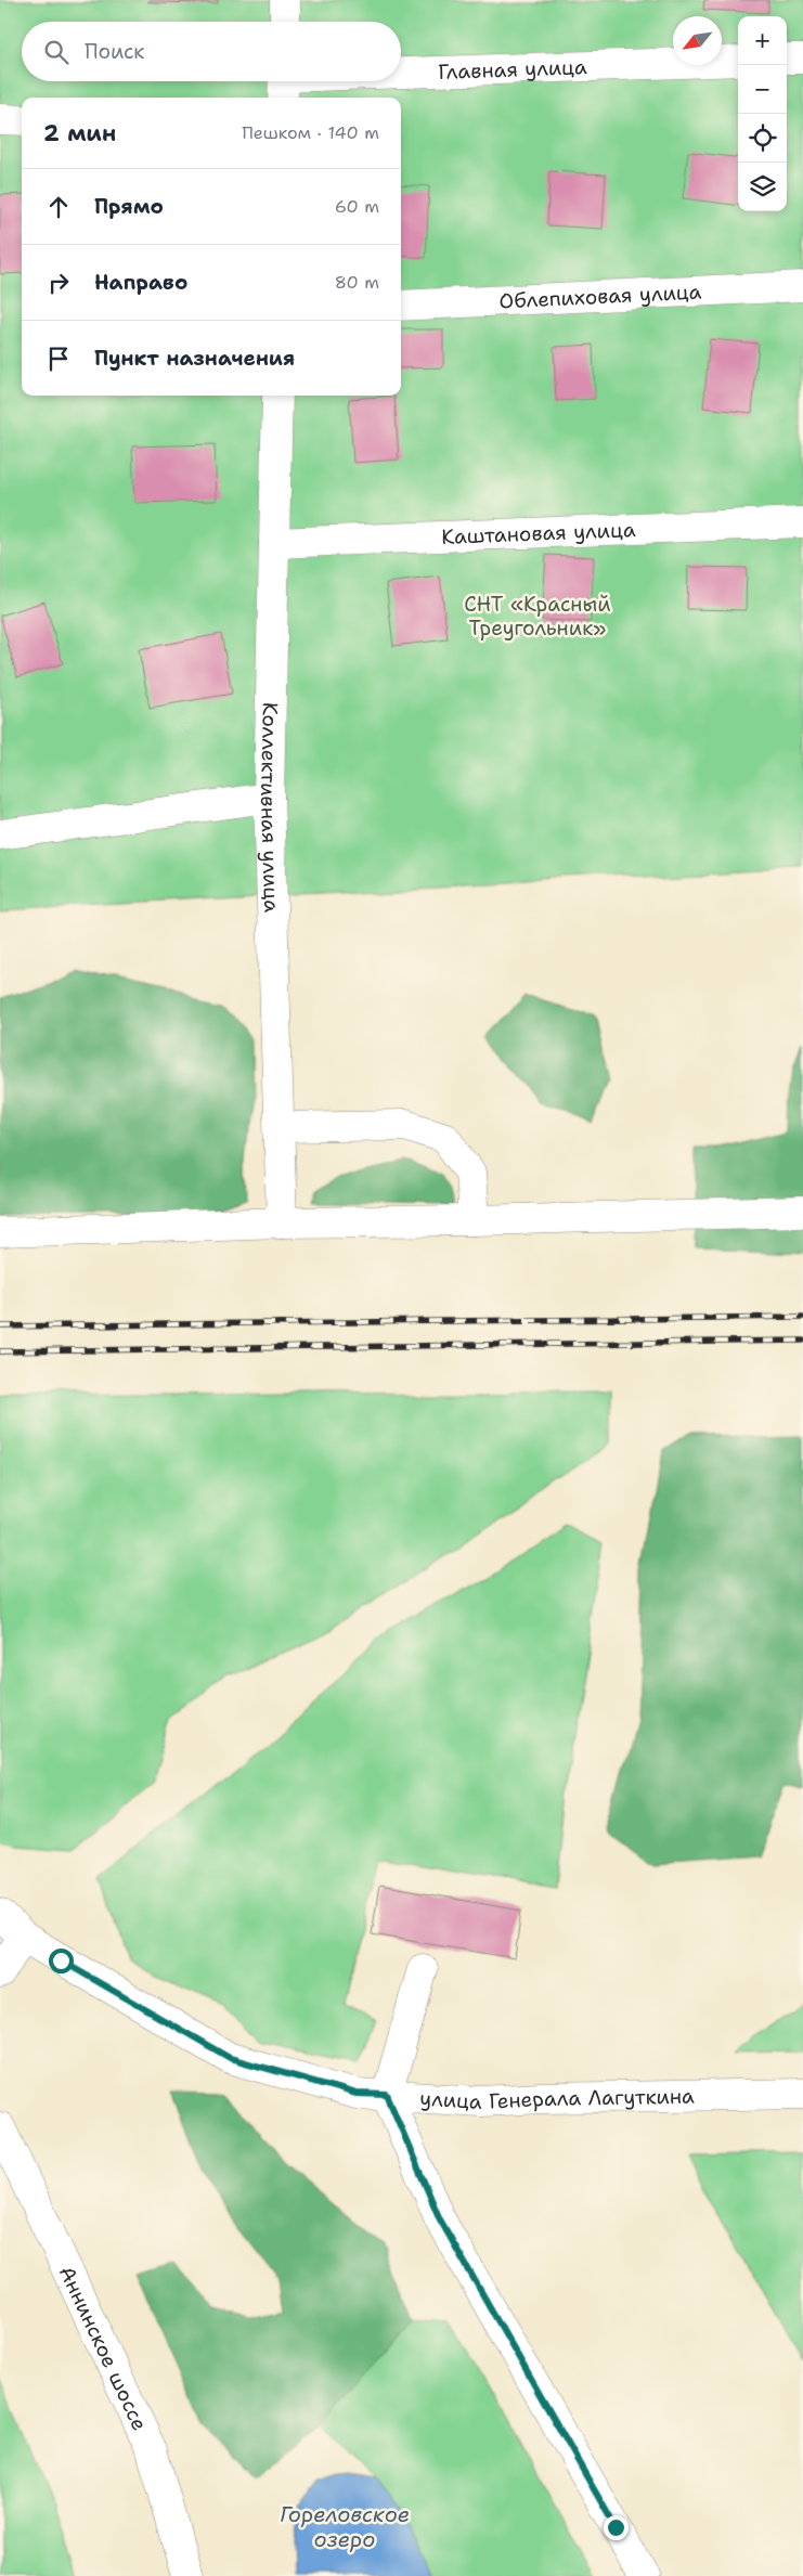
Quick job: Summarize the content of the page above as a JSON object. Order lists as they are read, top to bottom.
{
  "streets": {
    "street": [
      "Главная улица",
      "Облепиховая улица",
      "Каштановая улица",
      "Коллективная улица",
      "улица Генерала Лагуткина",
      "Аннинское шоссе"
    ]
  },
  "crossings": [
    ["Каштановая улица", "Коллективная улица"]
  ],
  "water": ["Гореловское озеро"],
  "parks": ["СНТ «Красный Треугольник»"],
  "north": "bottom left",
  "page": {
    "map_buttons": ["+", "−"],
    "search": "Поиск",
    "heading": ["2 мин", "Пешком · 140 m"],
    "list": [
      ["Прямо", "60 m"],
      ["Направо", "80 m"],
      "Пункт назначения"
    ]
  }
}
